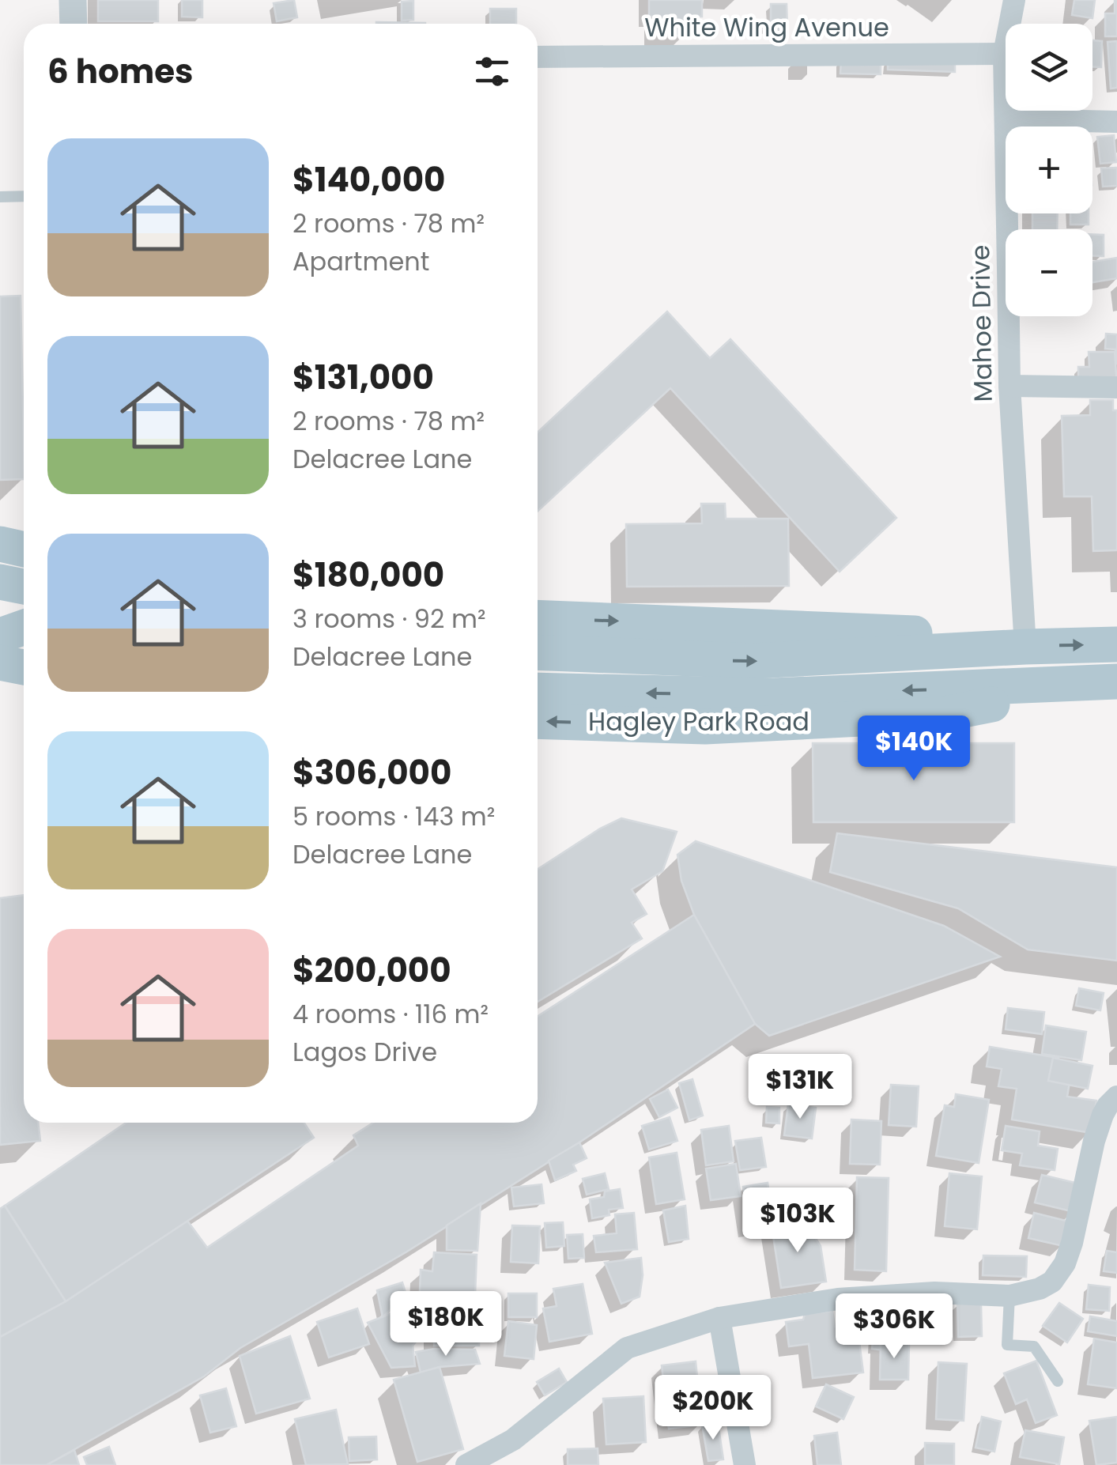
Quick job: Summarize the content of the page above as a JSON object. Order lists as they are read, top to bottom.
{
  "streets": {
    "main road": ["Hagley Park Road"],
    "street": ["White Wing Avenue", "Mahoe Drive"]
  },
  "crossings": [
    ["White Wing Avenue", "Mahoe Drive"]
  ],
  "page": {
    "map_buttons": ["+", "−"],
    "heading": "6 homes",
    "list": [
      {
        "name": "$140,000",
        "note": "2 rooms · 78 m² · Apartment"
      },
      {
        "name": "$131,000",
        "note": "2 rooms · 78 m² · Delacree Lane"
      },
      {
        "name": "$180,000",
        "note": "3 rooms · 92 m² · Delacree Lane"
      },
      {
        "name": "$306,000",
        "note": "5 rooms · 143 m² · Delacree Lane"
      },
      {
        "name": "$200,000",
        "note": "4 rooms · 116 m² · Lagos Drive"
      }
    ],
    "price": [
      "$140K",
      "$131K",
      "$103K",
      "$180K",
      "$306K",
      "$200K"
    ]
  }
}
